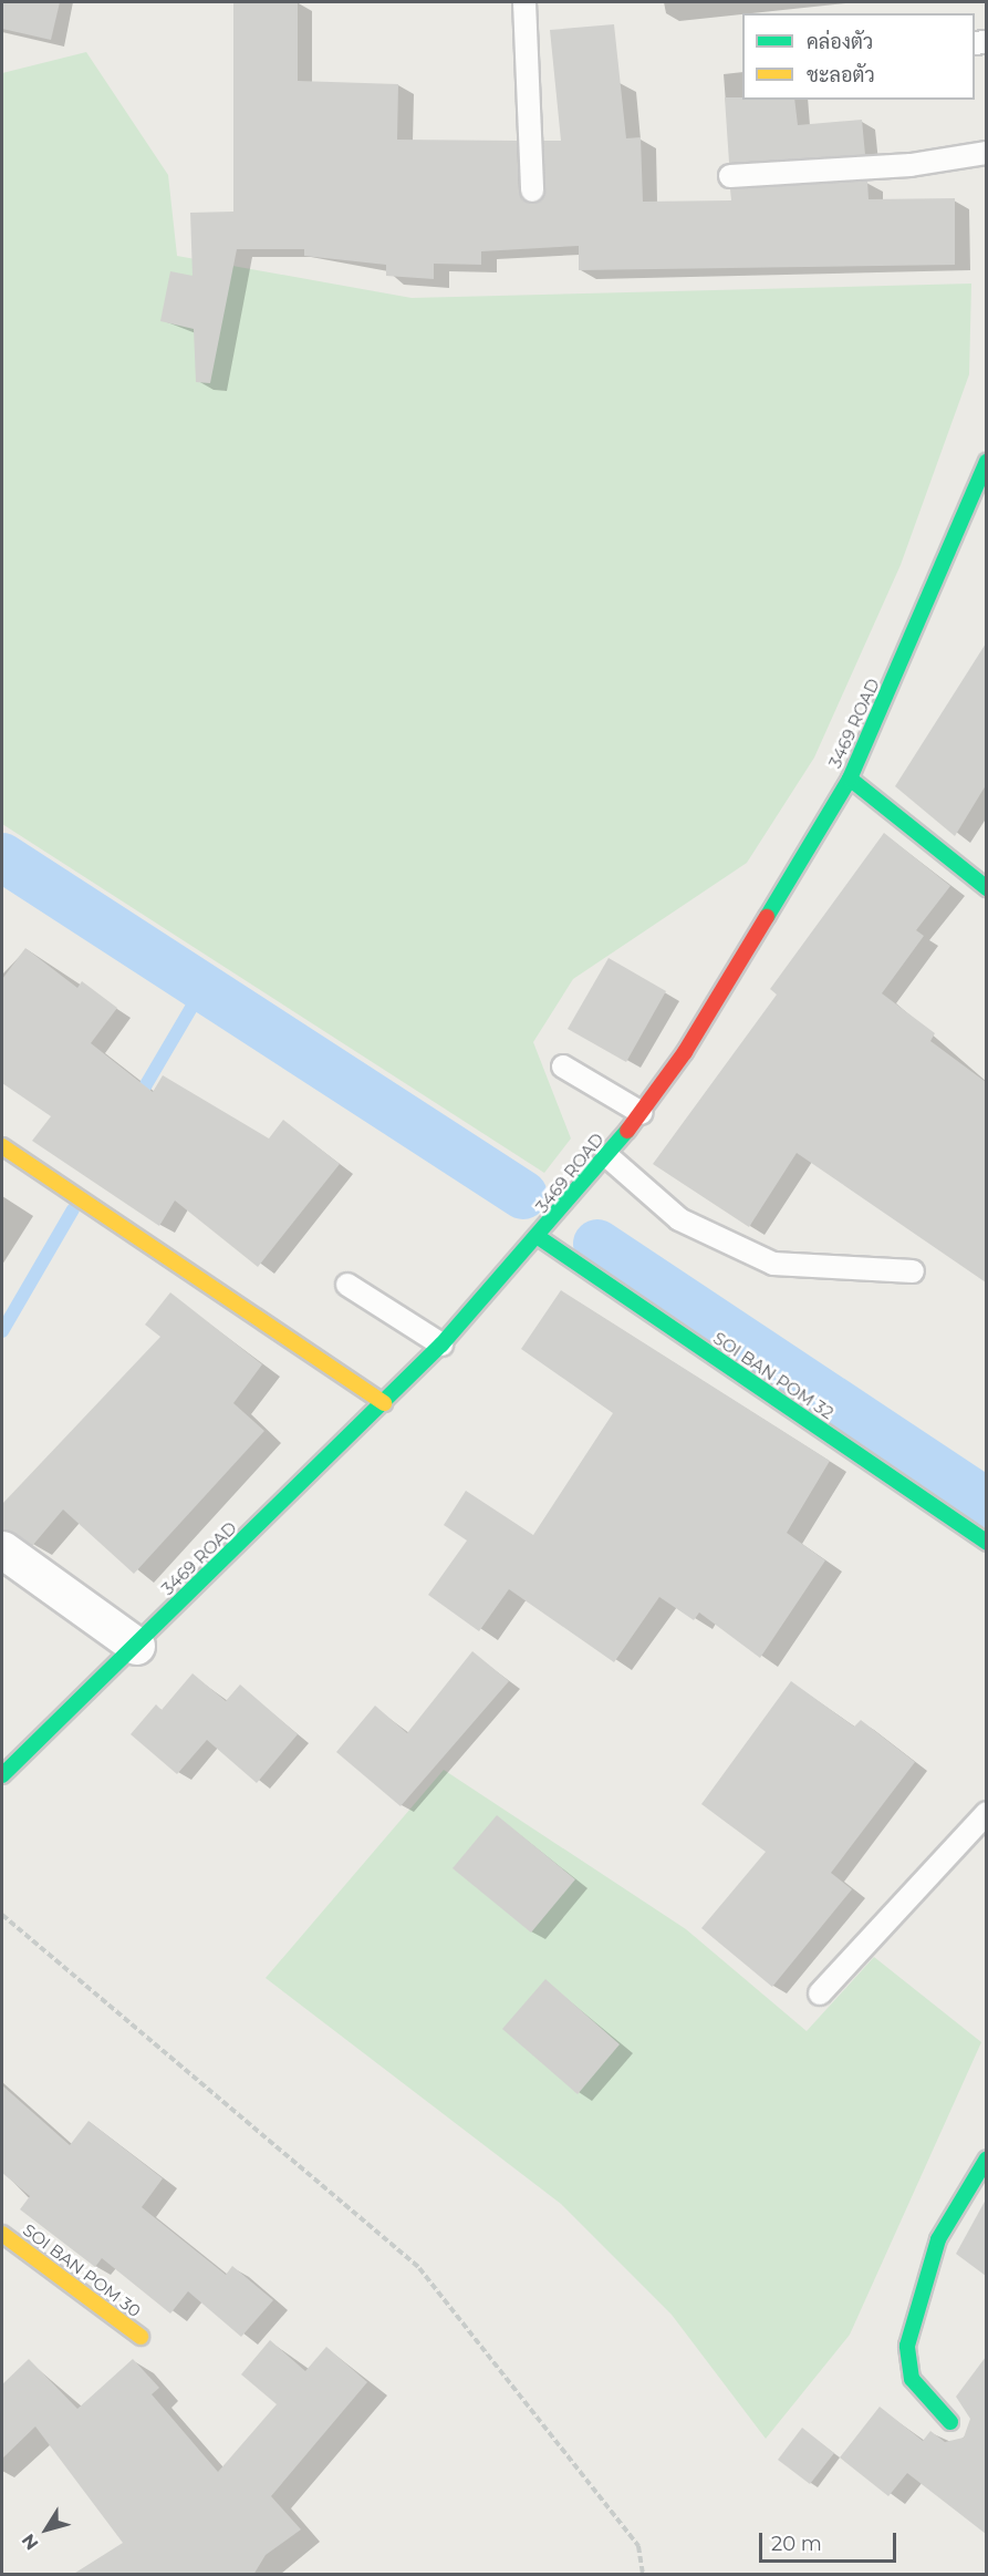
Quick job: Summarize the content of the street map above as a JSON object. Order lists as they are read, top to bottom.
{
  "streets": {
    "street": ["3469 ROAD", "SOI BAN POM 32", "SOI BAN POM 30"]
  },
  "crossings": [
    ["3469 ROAD", "SOI BAN POM 32"]
  ],
  "legend": ["คล่องตัว", "ชะลอตัว"],
  "scale_bar": "20 m",
  "north": "bottom left"
}
